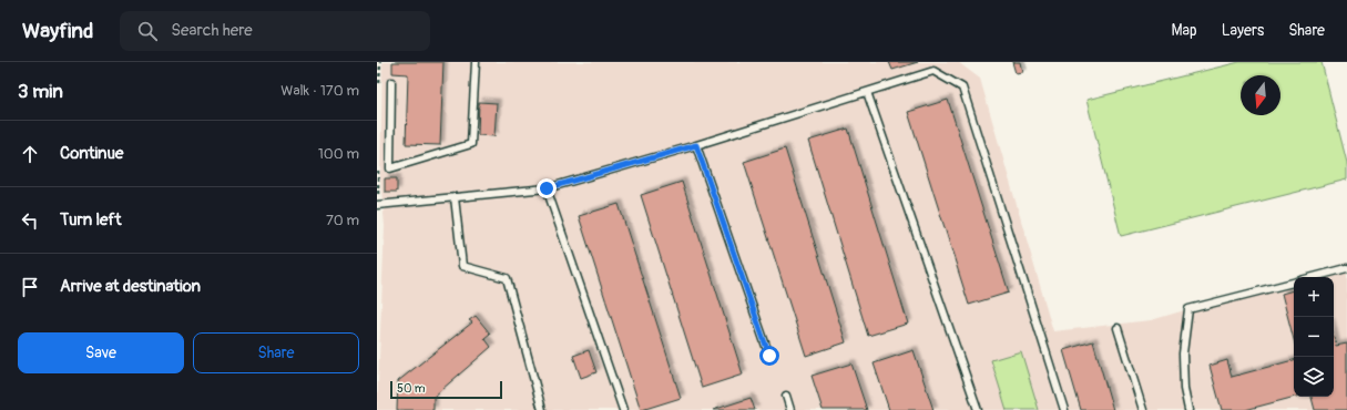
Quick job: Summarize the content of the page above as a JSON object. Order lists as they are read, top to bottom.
{
  "scale_bar": "50 m",
  "north": "bottom",
  "page": {
    "header": "Wayfind",
    "search": "Search here",
    "nav": ["Map", "Layers", "Share"],
    "heading": ["3 min", "Walk · 170 m"],
    "list": [
      ["Continue", "100 m"],
      ["Turn left", "70 m"],
      "Arrive at destination"
    ],
    "map_buttons": ["+", "−"],
    "buttons": ["Save", "Share"],
    "scale": "50 m"
  }
}
